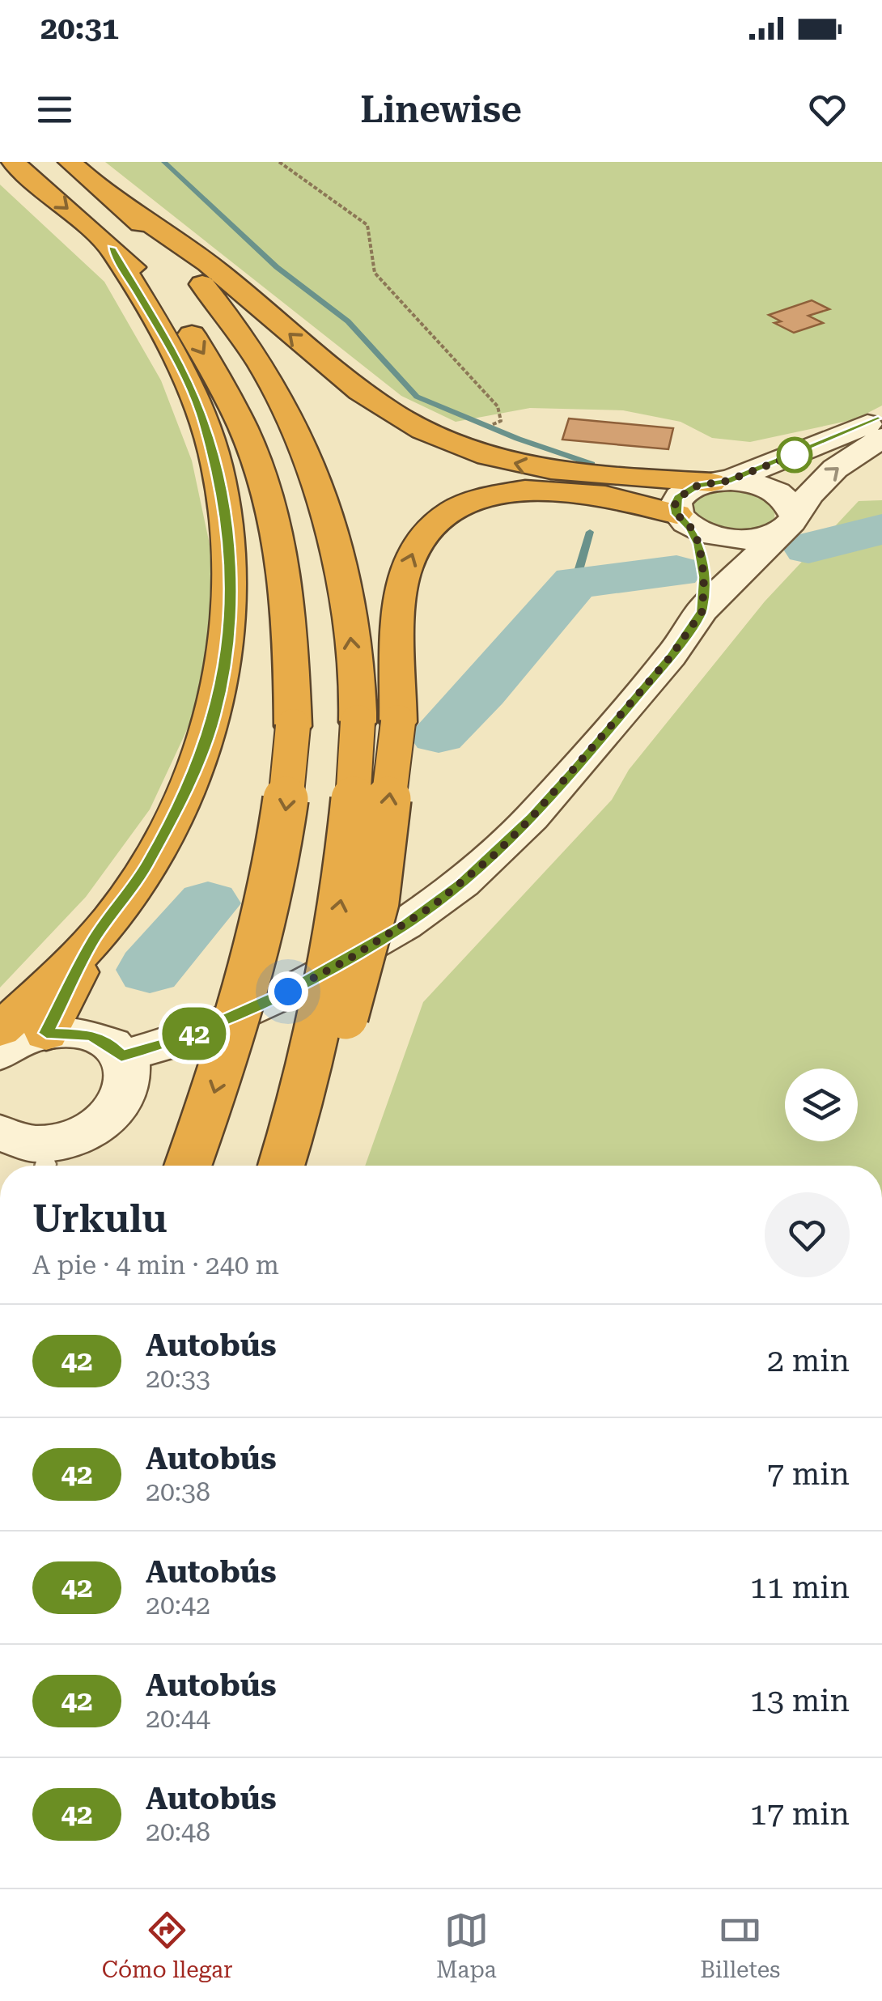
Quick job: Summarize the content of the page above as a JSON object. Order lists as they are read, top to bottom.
{
  "lines": ["bus line 42"],
  "page": {
    "status": "20:31",
    "header": "Linewise",
    "on_map": "42",
    "heading": ["Urkulu", "A pie · 4 min · 240 m"],
    "list": [
      {
        "mark": "42",
        "name": "Autobús",
        "note": "20:33",
        "value": "2 min"
      },
      {
        "mark": "42",
        "name": "Autobús",
        "note": "20:38",
        "value": "7 min"
      },
      {
        "mark": "42",
        "name": "Autobús",
        "note": "20:42",
        "value": "11 min"
      },
      {
        "mark": "42",
        "name": "Autobús",
        "note": "20:44",
        "value": "13 min"
      },
      {
        "mark": "42",
        "name": "Autobús",
        "note": "20:48",
        "value": "17 min"
      }
    ],
    "tabs": ["Cómo llegar", "Mapa", "Billetes"]
  }
}
